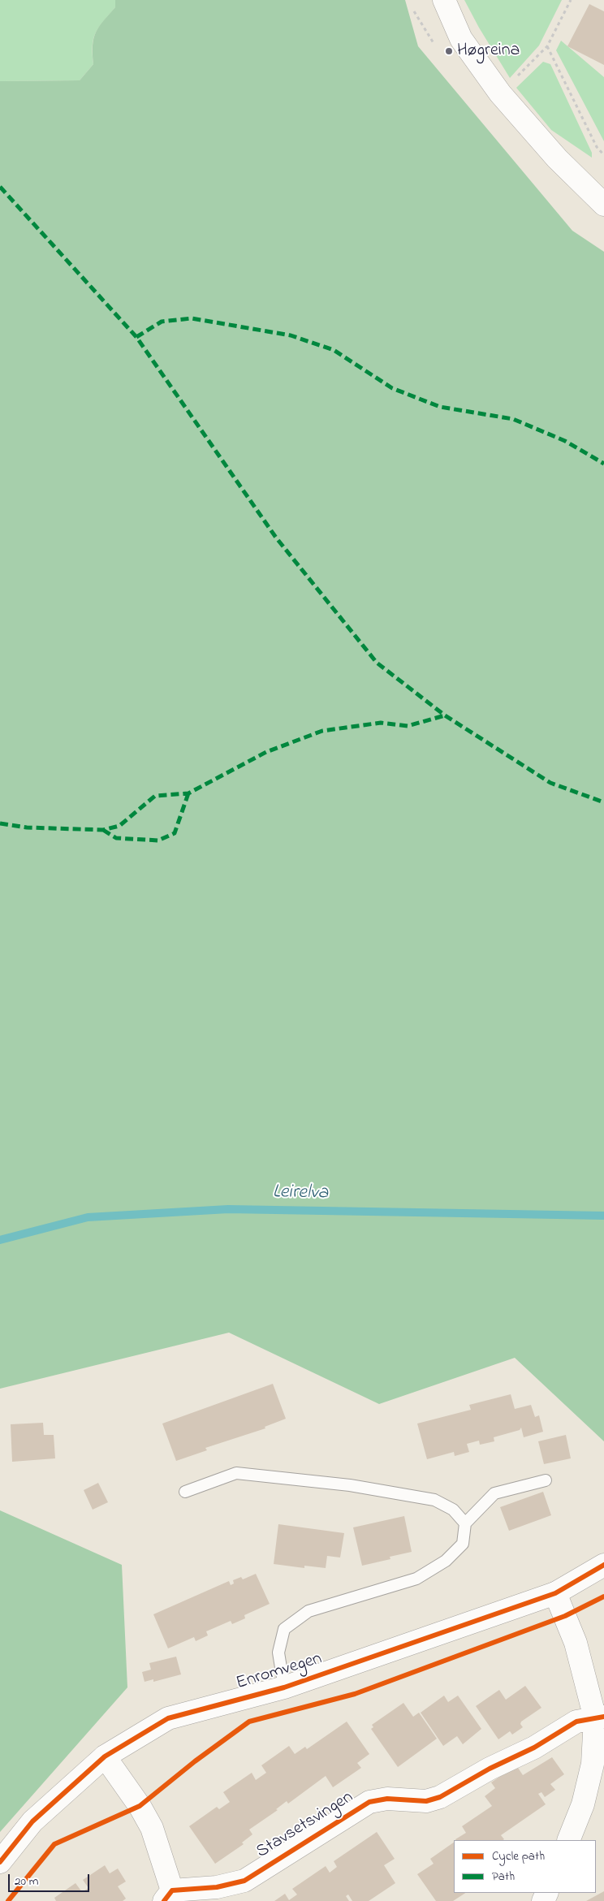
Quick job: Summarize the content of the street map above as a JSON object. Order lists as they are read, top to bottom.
{
  "streets": {
    "street": ["Enromvegen", "Stavsetsvingen"]
  },
  "crossings": [
    ["Enromvegen", "Stavsetsvingen"]
  ],
  "water": ["Leirelva"],
  "places": ["Høgreina"],
  "legend": ["Cycle path", "Path"],
  "scale_bar": "20 m"
}
